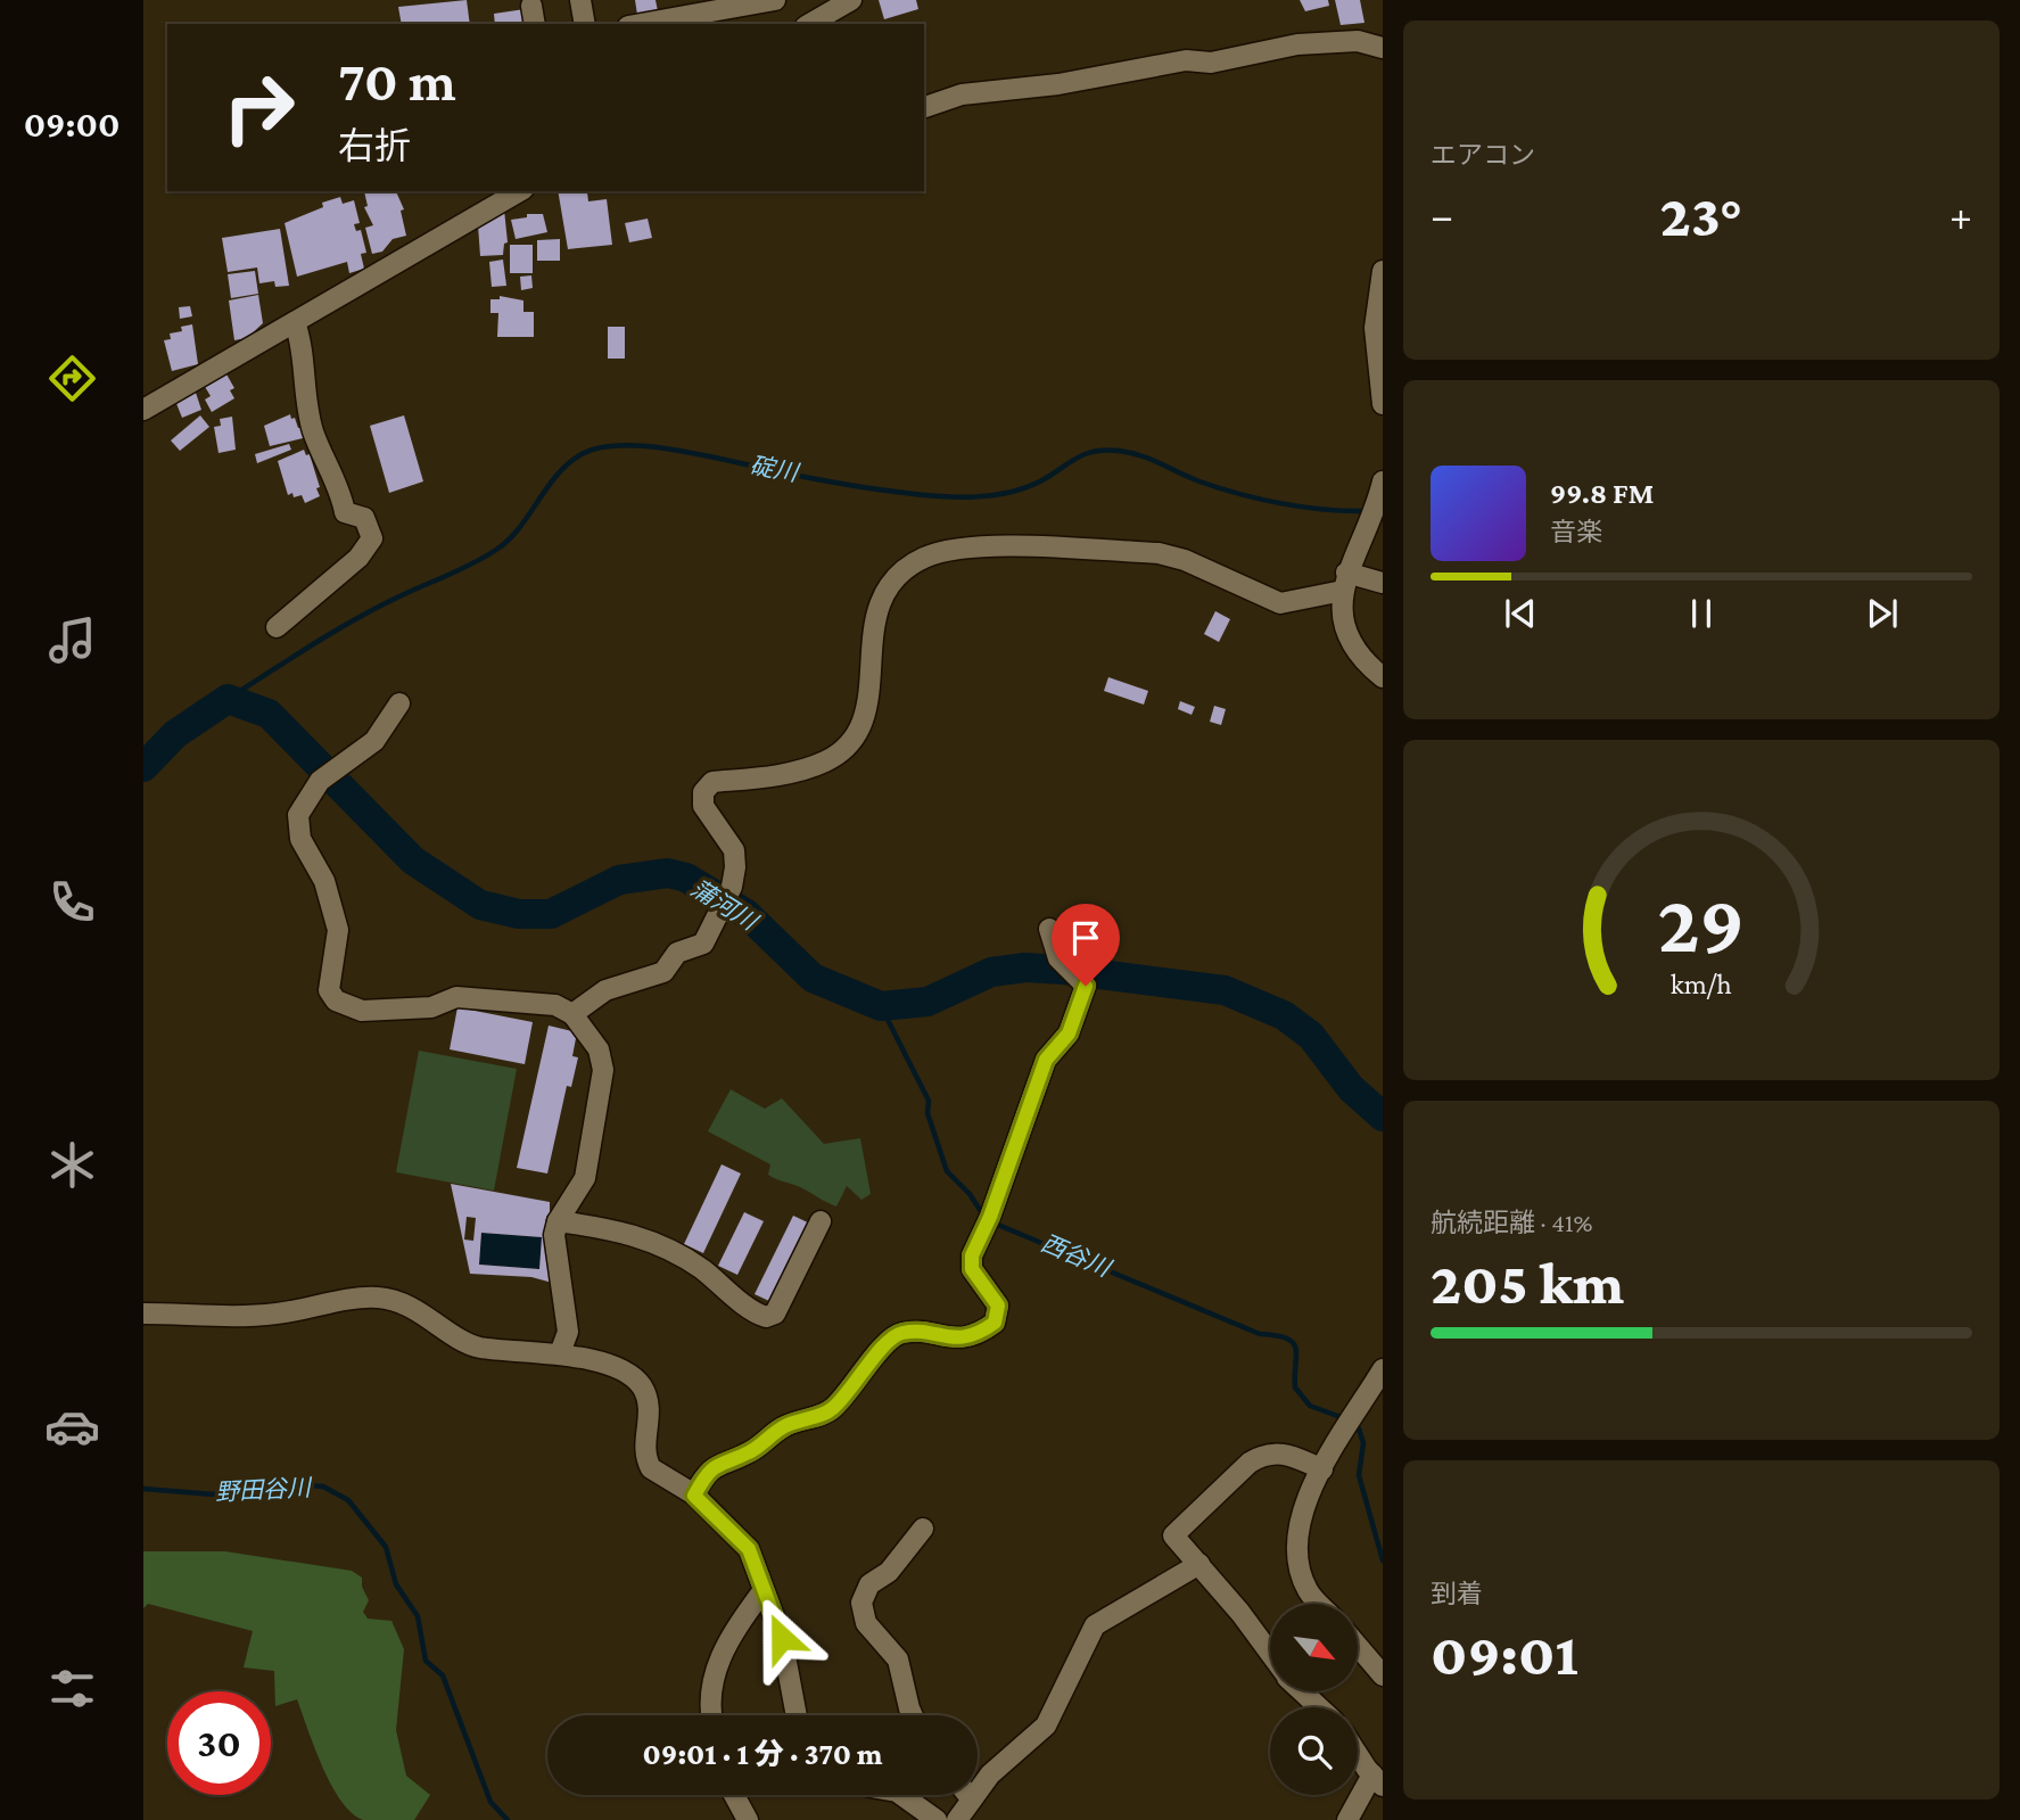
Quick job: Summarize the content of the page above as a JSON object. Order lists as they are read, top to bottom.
{
  "water": [
    "碇川",
    "蒲河川",
    "西谷川",
    "野田谷川"
  ],
  "north": "bottom right",
  "page": {
    "tabs": "09:00",
    "tile": [
      "エアコン",
      ["航続距離 · 41%", "205 km"],
      ["到着", "09:01"]
    ],
    "turn": ["70 m", "右折"],
    "heat": ["−", "23°", "+"],
    "song": ["99.8 FM", "音楽"],
    "limit": "30",
    "trip": "09:01 · 1 分 · 370 m",
    "gauge": ["29", "km/h"]
  }
}
